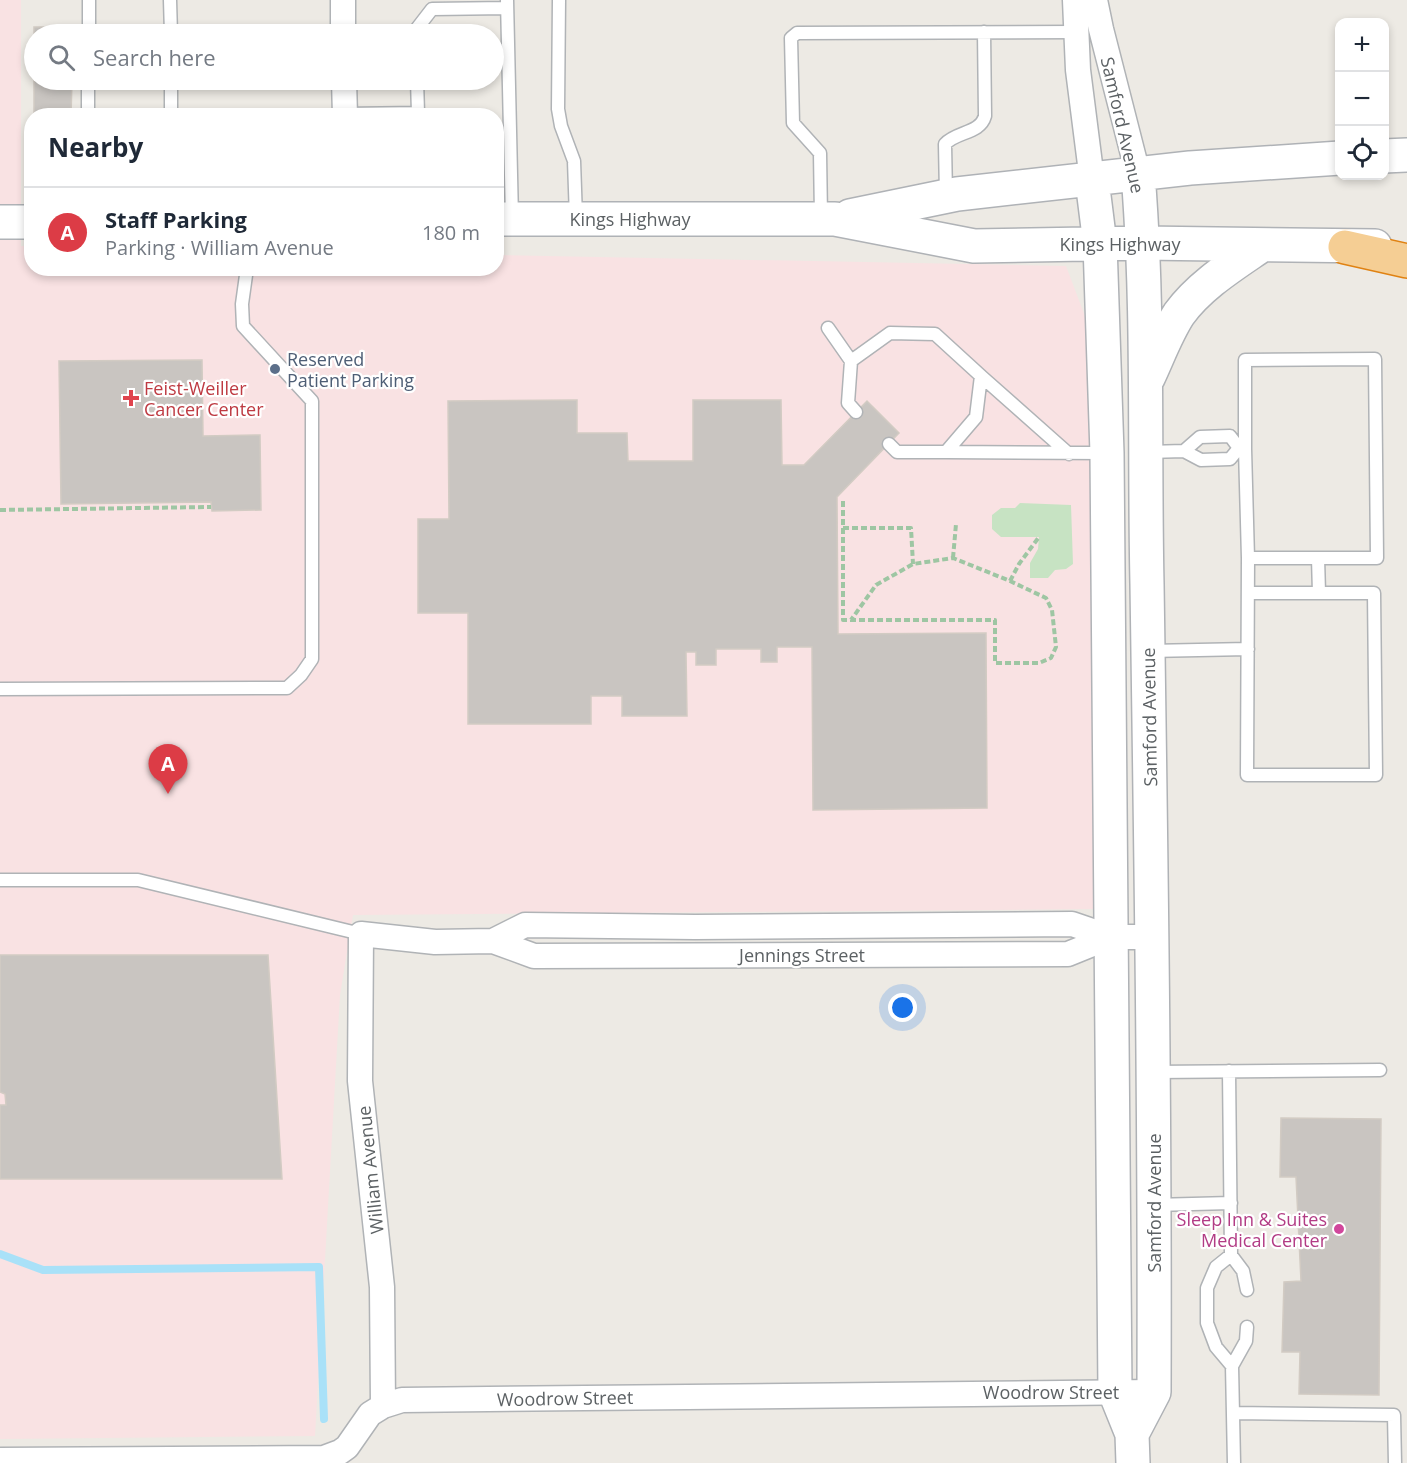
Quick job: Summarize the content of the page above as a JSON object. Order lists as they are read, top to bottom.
{
  "streets": {
    "street": [
      "Samford Avenue",
      "Kings Highway",
      "Jennings Street",
      "William Avenue",
      "Woodrow Street"
    ]
  },
  "crossings": [
    ["Samford Avenue", "Kings Highway"],
    ["Samford Avenue", "Jennings Street"],
    ["Samford Avenue", "Woodrow Street"],
    ["Jennings Street", "William Avenue"],
    ["William Avenue", "Woodrow Street"]
  ],
  "places": {
    "other": ["Reserved Patient Parking", "Sleep Inn & Suites Medical Center"],
    "health": ["Feist-Weiller Cancer Center"]
  },
  "page": {
    "map_buttons": ["+", "−"],
    "search": "Search here",
    "heading": "Nearby",
    "list": [
      {
        "mark": "A",
        "name": "Staff Parking",
        "note": "Parking · William Avenue",
        "value": "180 m"
      }
    ],
    "pins": "A"
  }
}
